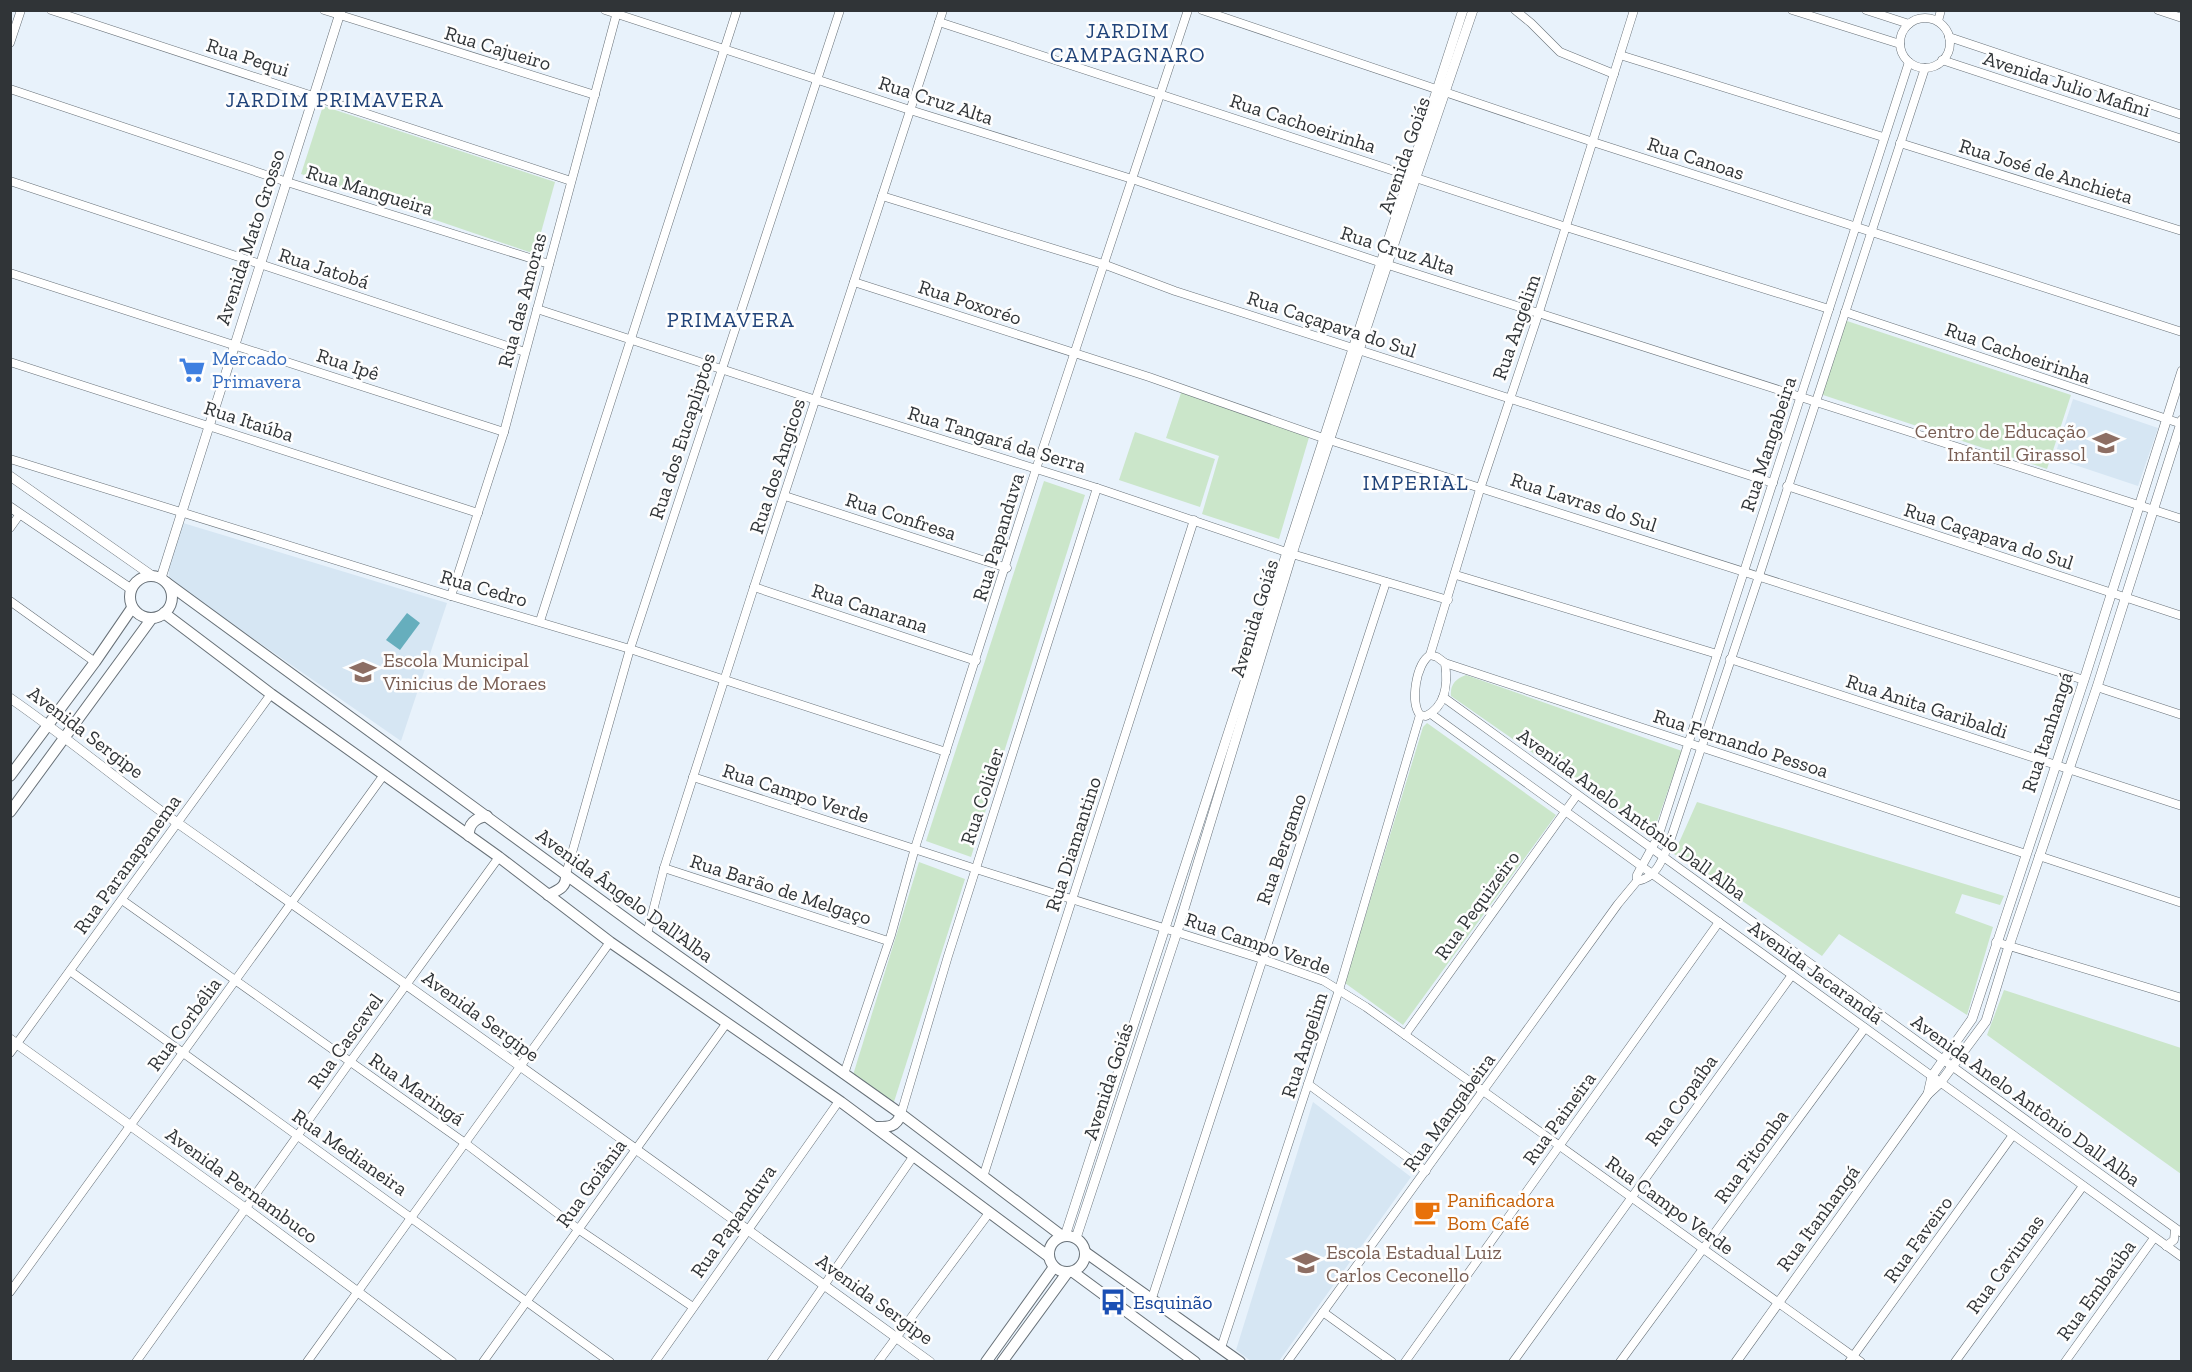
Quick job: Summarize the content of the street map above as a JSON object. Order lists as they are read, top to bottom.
{
  "streets": {
    "main road": ["Avenida Ângelo Dall'Alba"],
    "street": [
      "Rua Cajueiro",
      "Rua Pequi",
      "Avenida Julio Mafini",
      "Rua Cruz Alta",
      "Rua Cachoeirinha",
      "Avenida Goiás",
      "Rua Canoas",
      "Rua José de Anchieta",
      "Rua Mangueira",
      "Avenida Mato Grosso",
      "Rua Jatobá",
      "Rua das Amoras",
      "Rua Poxoréo",
      "Rua Caçapava do Sul",
      "Rua Angelim",
      "Rua Ipê",
      "Rua Itaúba",
      "Rua dos Eucapliptos",
      "Rua Tangará da Serra",
      "Rua Mangabeira",
      "Rua dos Angicos",
      "Rua Lavras do Sul",
      "Rua Confresa",
      "Rua Papanduva",
      "Rua Cedro",
      "Rua Canarana",
      "Rua Anita Garibaldi",
      "Avenida Sergipe",
      "Rua Itanhangá",
      "Rua Fernando Pessoa",
      "Rua Campo Verde",
      "Rua Colider",
      "Avenida Anelo Antônio Dall Alba",
      "Rua Diamantino",
      "Rua Bergamo",
      "Rua Paranapanema",
      "Rua Barão de Melgaço",
      "Rua Pequizeiro",
      "Avenida Jacarandá",
      "Rua Corbélia",
      "Rua Cascavel",
      "Rua Maringá",
      "Rua Copaíba",
      "Rua Paineira",
      "Rua Medianeira",
      "Rua Pitomba",
      "Rua Goiânia",
      "Avenida Pernambuco",
      "Rua Faveiro",
      "Rua Caviunas",
      "Rua Embaúba"
    ]
  },
  "crossings": [
    ["Rua Cajueiro", "Avenida Mato Grosso"],
    ["Rua Cajueiro", "Rua das Amoras"],
    ["Rua Pequi", "Avenida Mato Grosso"],
    ["Rua Pequi", "Rua das Amoras"],
    ["Avenida Julio Mafini", "Rua Mangabeira"],
    ["Rua Cruz Alta", "Avenida Goiás"],
    ["Rua Cruz Alta", "Rua das Amoras"],
    ["Rua Cruz Alta", "Rua Angelim"],
    ["Rua Cruz Alta", "Rua dos Eucapliptos"],
    ["Rua Cruz Alta", "Rua Mangabeira"],
    ["Rua Cruz Alta", "Rua dos Angicos"],
    ["Rua Cruz Alta", "Rua Papanduva"],
    ["Rua Cruz Alta", "Rua Itanhangá"],
    ["Rua Cachoeirinha", "Avenida Goiás"],
    ["Rua Cachoeirinha", "Rua Angelim"],
    ["Rua Cachoeirinha", "Rua Mangabeira"],
    ["Rua Cachoeirinha", "Rua dos Angicos"],
    ["Rua Cachoeirinha", "Rua Papanduva"],
    ["Rua Cachoeirinha", "Rua Itanhangá"],
    ["Avenida Goiás", "Rua Canoas"],
    ["Avenida Goiás", "Rua Caçapava do Sul"],
    ["Avenida Goiás", "Rua Tangará da Serra"],
    ["Avenida Goiás", "Rua Lavras do Sul"],
    ["Avenida Goiás", "Rua Campo Verde"],
    ["Avenida Goiás", "Avenida Ângelo Dall'Alba"],
    ["Rua Canoas", "Rua Angelim"],
    ["Rua Canoas", "Rua Mangabeira"],
    ["Rua José de Anchieta", "Rua Mangabeira"],
    ["Rua Mangueira", "Avenida Mato Grosso"],
    ["Rua Mangueira", "Rua das Amoras"],
    ["Avenida Mato Grosso", "Rua Jatobá"],
    ["Avenida Mato Grosso", "Rua Ipê"],
    ["Avenida Mato Grosso", "Rua Itaúba"],
    ["Avenida Mato Grosso", "Rua Cedro"],
    ["Avenida Mato Grosso", "Avenida Ângelo Dall'Alba"],
    ["Rua Jatobá", "Rua das Amoras"],
    ["Rua das Amoras", "Rua Ipê"],
    ["Rua das Amoras", "Rua Itaúba"],
    ["Rua das Amoras", "Rua Tangará da Serra"],
    ["Rua das Amoras", "Rua Cedro"],
    ["Rua Poxoréo", "Rua dos Angicos"],
    ["Rua Poxoréo", "Rua Lavras do Sul"],
    ["Rua Poxoréo", "Rua Papanduva"],
    ["Rua Caçapava do Sul", "Rua Angelim"],
    ["Rua Caçapava do Sul", "Rua Mangabeira"],
    ["Rua Caçapava do Sul", "Rua dos Angicos"],
    ["Rua Caçapava do Sul", "Rua Papanduva"],
    ["Rua Caçapava do Sul", "Rua Itanhangá"],
    ["Rua Angelim", "Rua Tangará da Serra"],
    ["Rua Angelim", "Rua Lavras do Sul"],
    ["Rua Angelim", "Rua Fernando Pessoa"],
    ["Rua Angelim", "Rua Campo Verde"],
    ["Rua dos Eucapliptos", "Rua Tangará da Serra"],
    ["Rua dos Eucapliptos", "Rua Cedro"],
    ["Rua dos Eucapliptos", "Avenida Ângelo Dall'Alba"],
    ["Rua Tangará da Serra", "Rua dos Angicos"],
    ["Rua Tangará da Serra", "Rua Papanduva"],
    ["Rua Tangará da Serra", "Rua Colider"],
    ["Rua Tangará da Serra", "Rua Diamantino"],
    ["Rua Tangará da Serra", "Rua Bergamo"],
    ["Rua Mangabeira", "Rua Lavras do Sul"],
    ["Rua Mangabeira", "Rua Anita Garibaldi"],
    ["Rua Mangabeira", "Rua Fernando Pessoa"],
    ["Rua Mangabeira", "Rua Campo Verde"],
    ["Rua Mangabeira", "Avenida Anelo Antônio Dall Alba"],
    ["Rua Mangabeira", "Avenida Jacarandá"],
    ["Rua dos Angicos", "Rua Confresa"],
    ["Rua dos Angicos", "Rua Cedro"],
    ["Rua dos Angicos", "Rua Canarana"],
    ["Rua dos Angicos", "Rua Campo Verde"],
    ["Rua dos Angicos", "Rua Barão de Melgaço"],
    ["Rua dos Angicos", "Avenida Ângelo Dall'Alba"],
    ["Rua Lavras do Sul", "Rua Papanduva"],
    ["Rua Lavras do Sul", "Rua Itanhangá"],
    ["Rua Confresa", "Rua Papanduva"],
    ["Rua Papanduva", "Rua Cedro"],
    ["Rua Papanduva", "Rua Canarana"],
    ["Rua Papanduva", "Avenida Sergipe"],
    ["Rua Papanduva", "Rua Campo Verde"],
    ["Rua Papanduva", "Rua Barão de Melgaço"],
    ["Rua Papanduva", "Avenida Ângelo Dall'Alba"],
    ["Rua Papanduva", "Rua Maringá"],
    ["Rua Anita Garibaldi", "Rua Itanhangá"],
    ["Avenida Sergipe", "Rua Paranapanema"],
    ["Avenida Sergipe", "Rua Corbélia"],
    ["Avenida Sergipe", "Rua Cascavel"],
    ["Avenida Sergipe", "Rua Goiânia"],
    ["Rua Itanhangá", "Rua Fernando Pessoa"],
    ["Rua Itanhangá", "Rua Campo Verde"],
    ["Rua Itanhangá", "Avenida Anelo Antônio Dall Alba"],
    ["Rua Itanhangá", "Avenida Jacarandá"],
    ["Rua Campo Verde", "Rua Colider"],
    ["Rua Campo Verde", "Rua Diamantino"],
    ["Rua Campo Verde", "Rua Bergamo"],
    ["Rua Campo Verde", "Rua Pequizeiro"],
    ["Rua Campo Verde", "Rua Copaíba"],
    ["Rua Campo Verde", "Rua Paineira"],
    ["Rua Campo Verde", "Rua Pitomba"],
    ["Rua Campo Verde", "Rua Faveiro"],
    ["Rua Colider", "Avenida Ângelo Dall'Alba"],
    ["Avenida Anelo Antônio Dall Alba", "Rua Pequizeiro"],
    ["Rua Diamantino", "Avenida Ângelo Dall'Alba"],
    ["Rua Paranapanema", "Rua Maringá"],
    ["Rua Paranapanema", "Rua Medianeira"],
    ["Rua Paranapanema", "Avenida Pernambuco"],
    ["Rua Pequizeiro", "Avenida Jacarandá"],
    ["Avenida Jacarandá", "Rua Copaíba"],
    ["Avenida Jacarandá", "Rua Paineira"],
    ["Avenida Jacarandá", "Rua Pitomba"],
    ["Avenida Jacarandá", "Rua Faveiro"],
    ["Avenida Jacarandá", "Rua Caviunas"],
    ["Avenida Jacarandá", "Rua Embaúba"],
    ["Rua Corbélia", "Rua Maringá"],
    ["Rua Corbélia", "Rua Medianeira"],
    ["Rua Corbélia", "Avenida Pernambuco"],
    ["Rua Cascavel", "Rua Maringá"],
    ["Rua Cascavel", "Rua Medianeira"],
    ["Rua Cascavel", "Avenida Pernambuco"],
    ["Rua Maringá", "Rua Goiânia"],
    ["Rua Medianeira", "Rua Goiânia"]
  ],
  "districts": [
    "JARDIM CAMPAGNARO",
    "JARDIM PRIMAVERA",
    "PRIMAVERA",
    "IMPERIAL"
  ],
  "places": {
    "supermarket": ["Mercado Primavera"],
    "school or university": ["Centro de Educação Infantil Girassol", "Escola Municipal Vinicius de Moraes", "Escola Estadual Luiz Carlos Ceconello"],
    "cafe": ["Panificadora Bom Café"],
    "bus stop": ["Esquinão"]
  }
}
